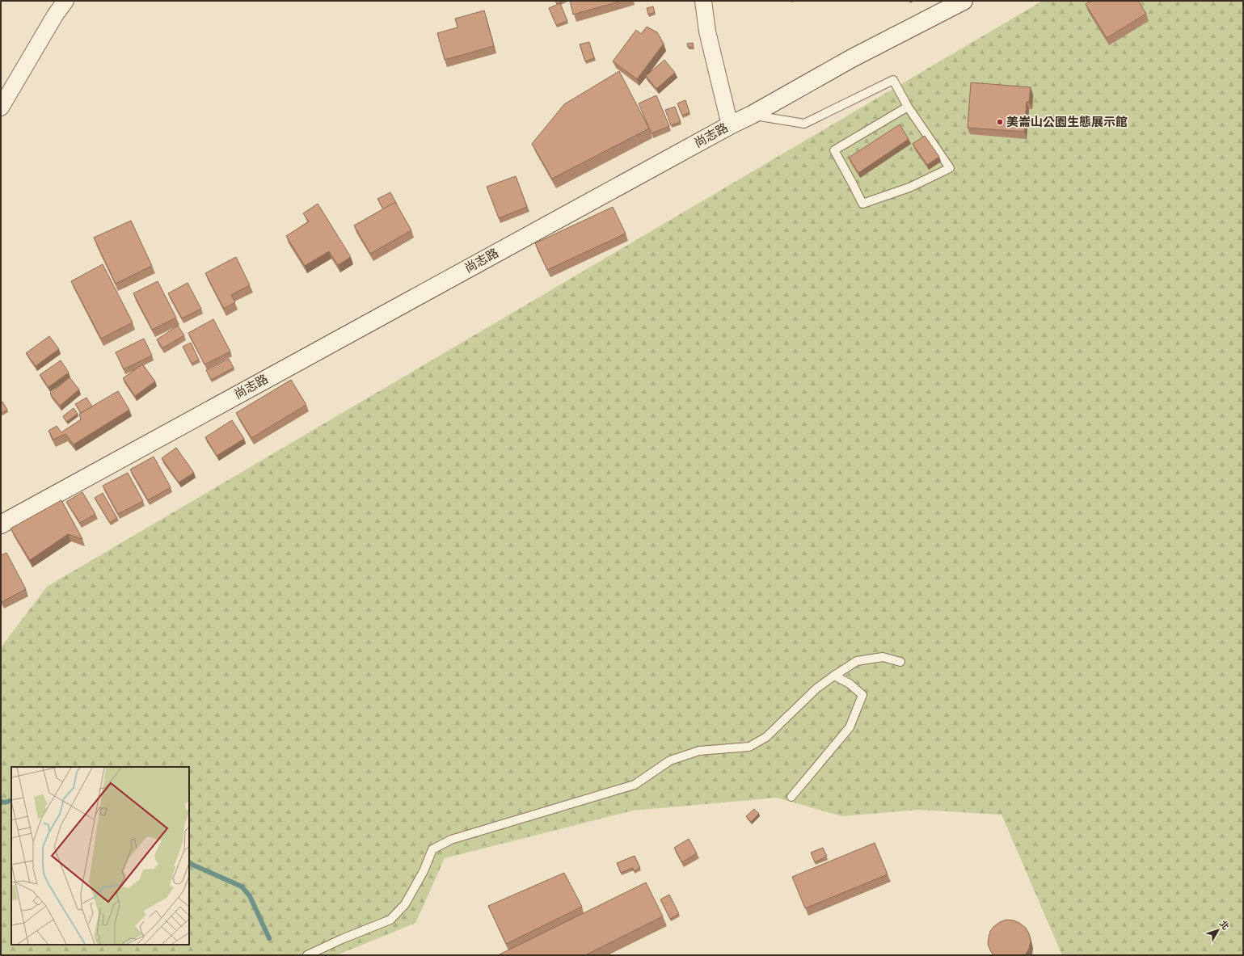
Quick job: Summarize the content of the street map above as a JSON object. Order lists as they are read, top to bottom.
{
  "streets": {
    "street": ["尚志路"]
  },
  "places": ["美崙山公園生態展示館"],
  "north": "top right"
}
